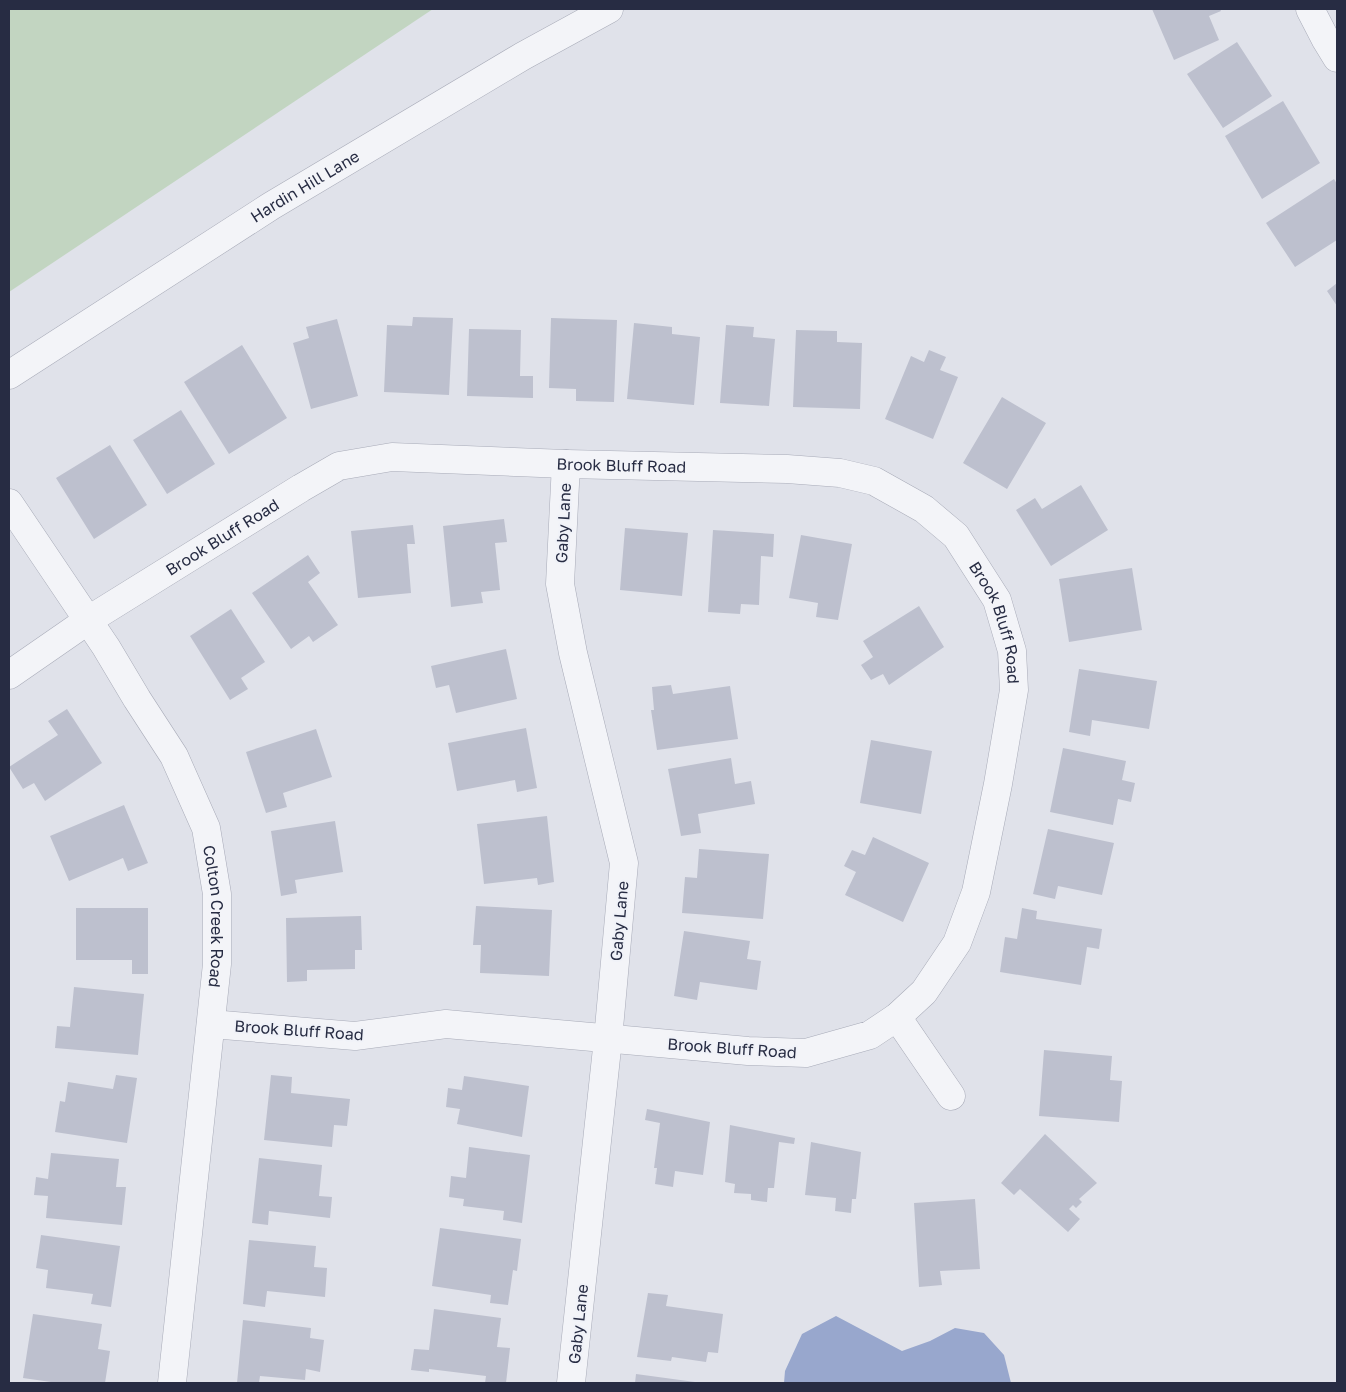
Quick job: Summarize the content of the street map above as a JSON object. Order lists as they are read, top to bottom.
{
  "streets": {
    "street": [
      "Hardin Hill Lane",
      "Brook Bluff Road",
      "Gaby Lane",
      "Colton Creek Road"
    ]
  },
  "crossings": [
    ["Brook Bluff Road", "Gaby Lane"],
    ["Brook Bluff Road", "Colton Creek Road"]
  ]
}
